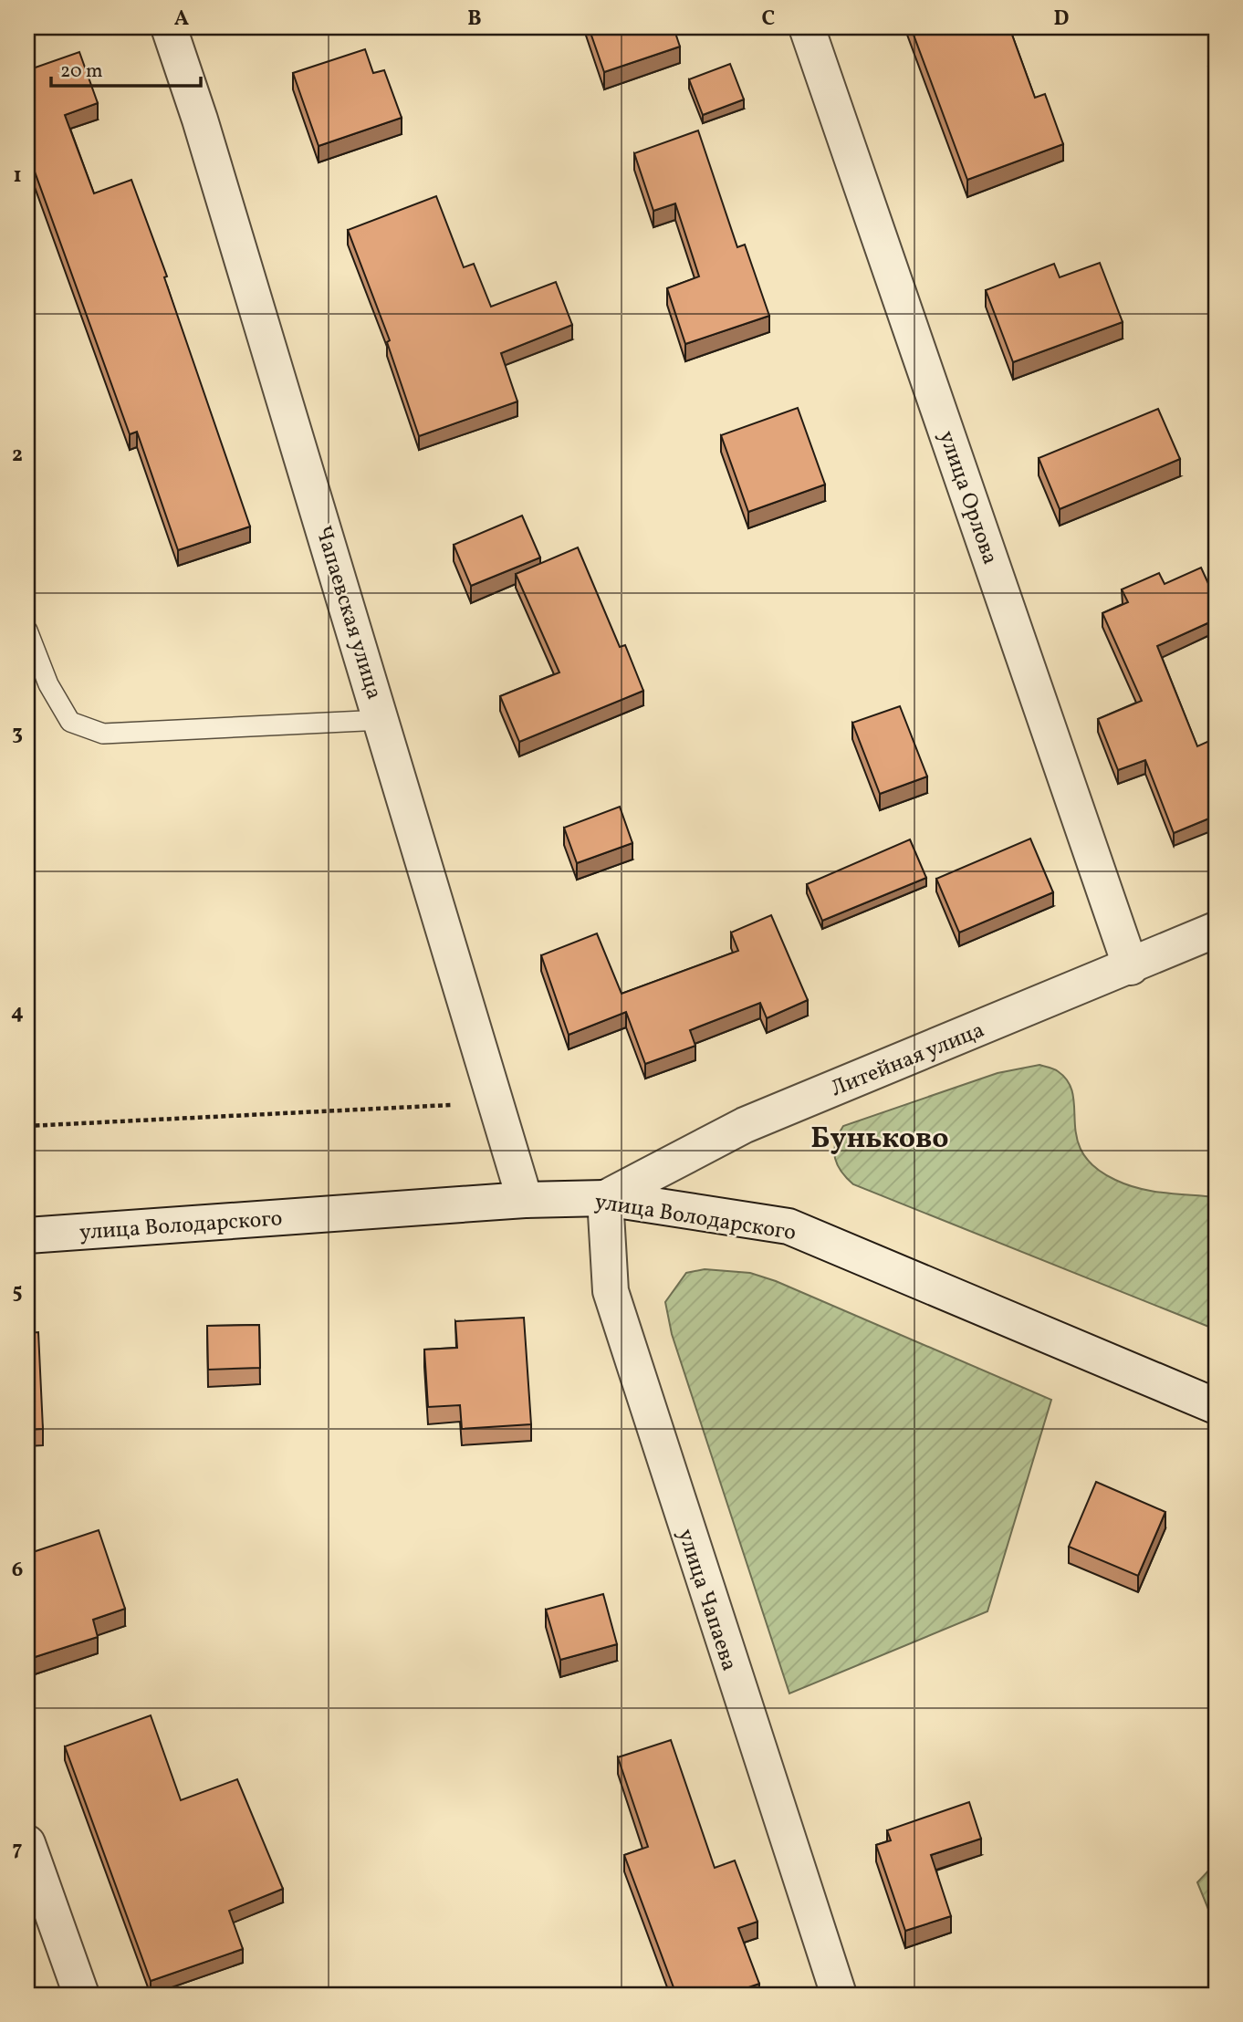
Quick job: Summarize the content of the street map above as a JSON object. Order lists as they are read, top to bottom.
{
  "streets": {
    "street": [
      "улица Орлова",
      "Чапаевская улица",
      "Литейная улица",
      "улица Володарского",
      "улица Чапаева"
    ]
  },
  "crossings": [
    ["улица Орлова", "Литейная улица"],
    ["Чапаевская улица", "улица Володарского"],
    ["Литейная улица", "улица Володарского"],
    ["Литейная улица", "улица Чапаева"],
    ["улица Володарского", "улица Чапаева"]
  ],
  "districts": ["Буньково"],
  "scale_bar": "20 m",
  "grid": {
    "columns": [
      "A",
      "B",
      "C",
      "D"
    ],
    "rows": [
      "1",
      "2",
      "3",
      "4",
      "5",
      "6",
      "7"
    ]
  }
}
